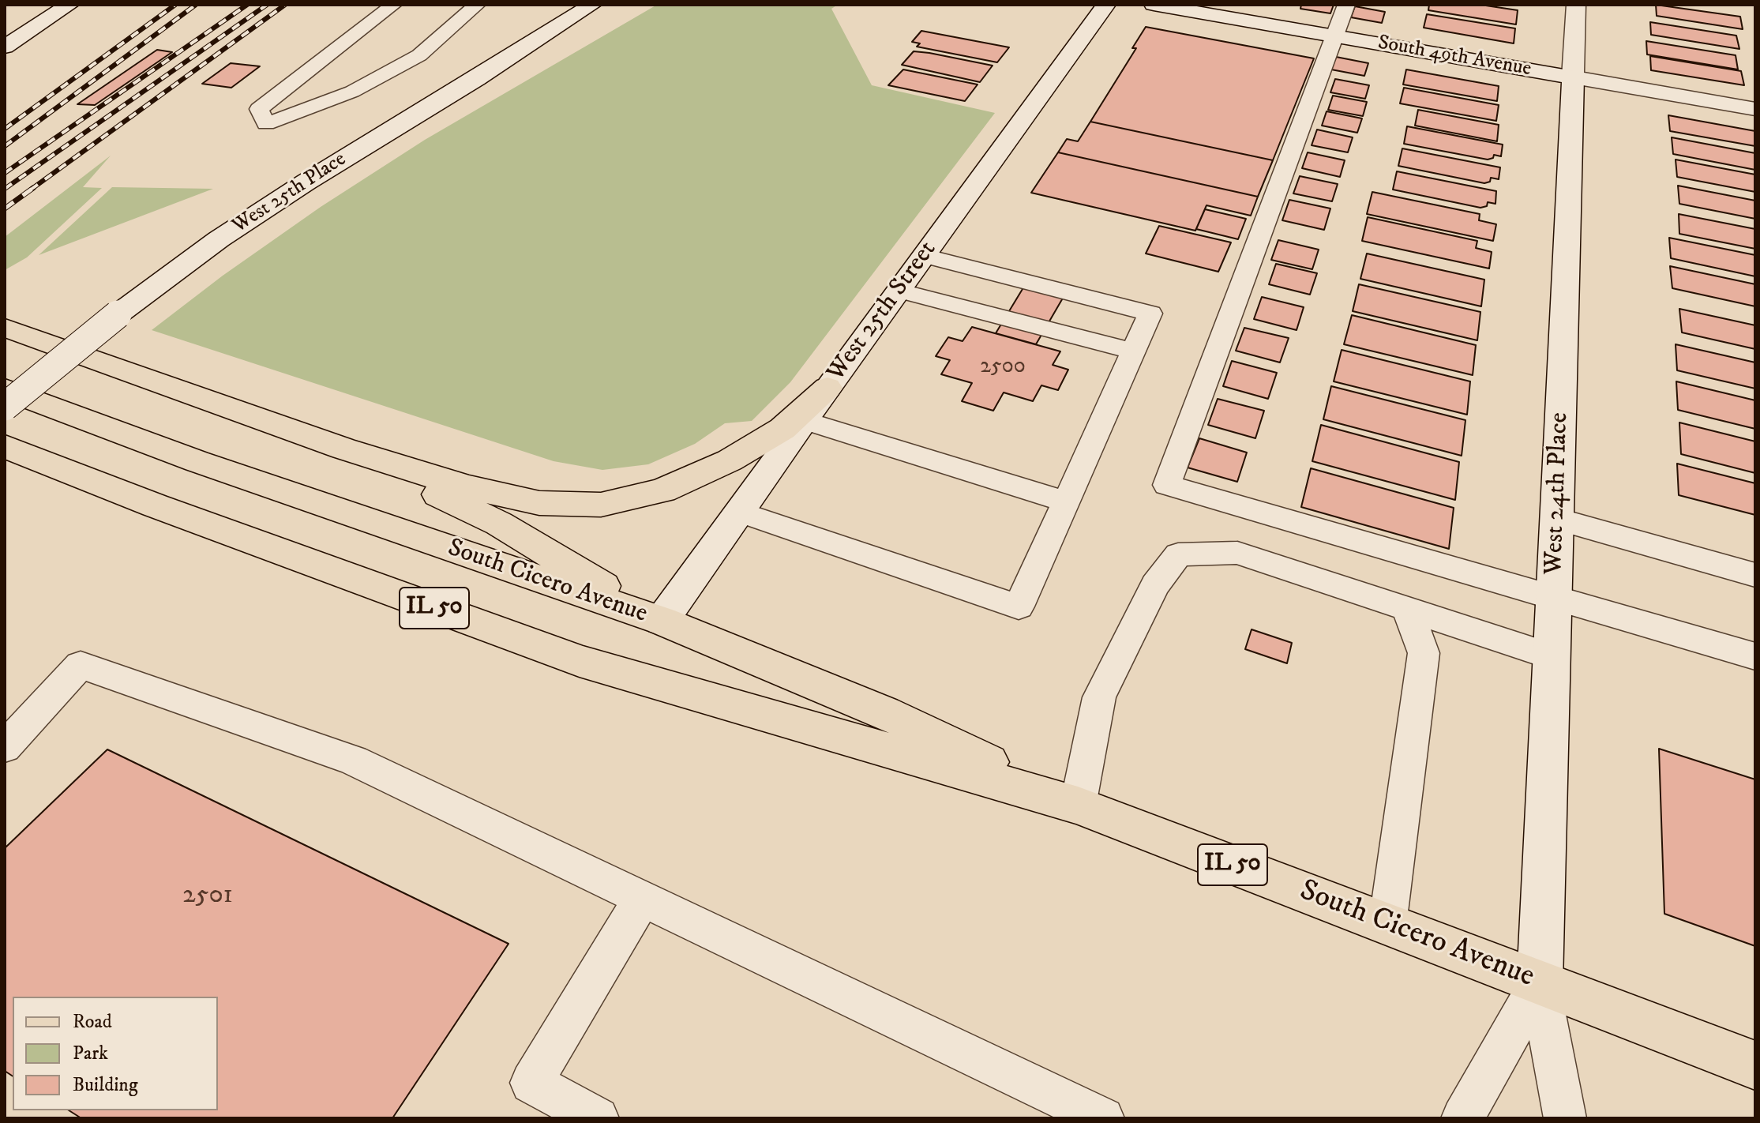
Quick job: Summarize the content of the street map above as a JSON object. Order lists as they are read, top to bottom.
{
  "streets": {
    "main road": ["South Cicero Avenue", "IL 50"],
    "street": [
      "South 49th Avenue",
      "West 25th Place",
      "West 25th Street",
      "West 24th Place"
    ]
  },
  "crossings": [
    ["South 49th Avenue", "West 24th Place"],
    ["West 25th Street", "South Cicero Avenue"],
    ["West 24th Place", "South Cicero Avenue"]
  ],
  "house_numbers": ["2500", "2501"],
  "legend": ["Road", "Park", "Building"]
}
